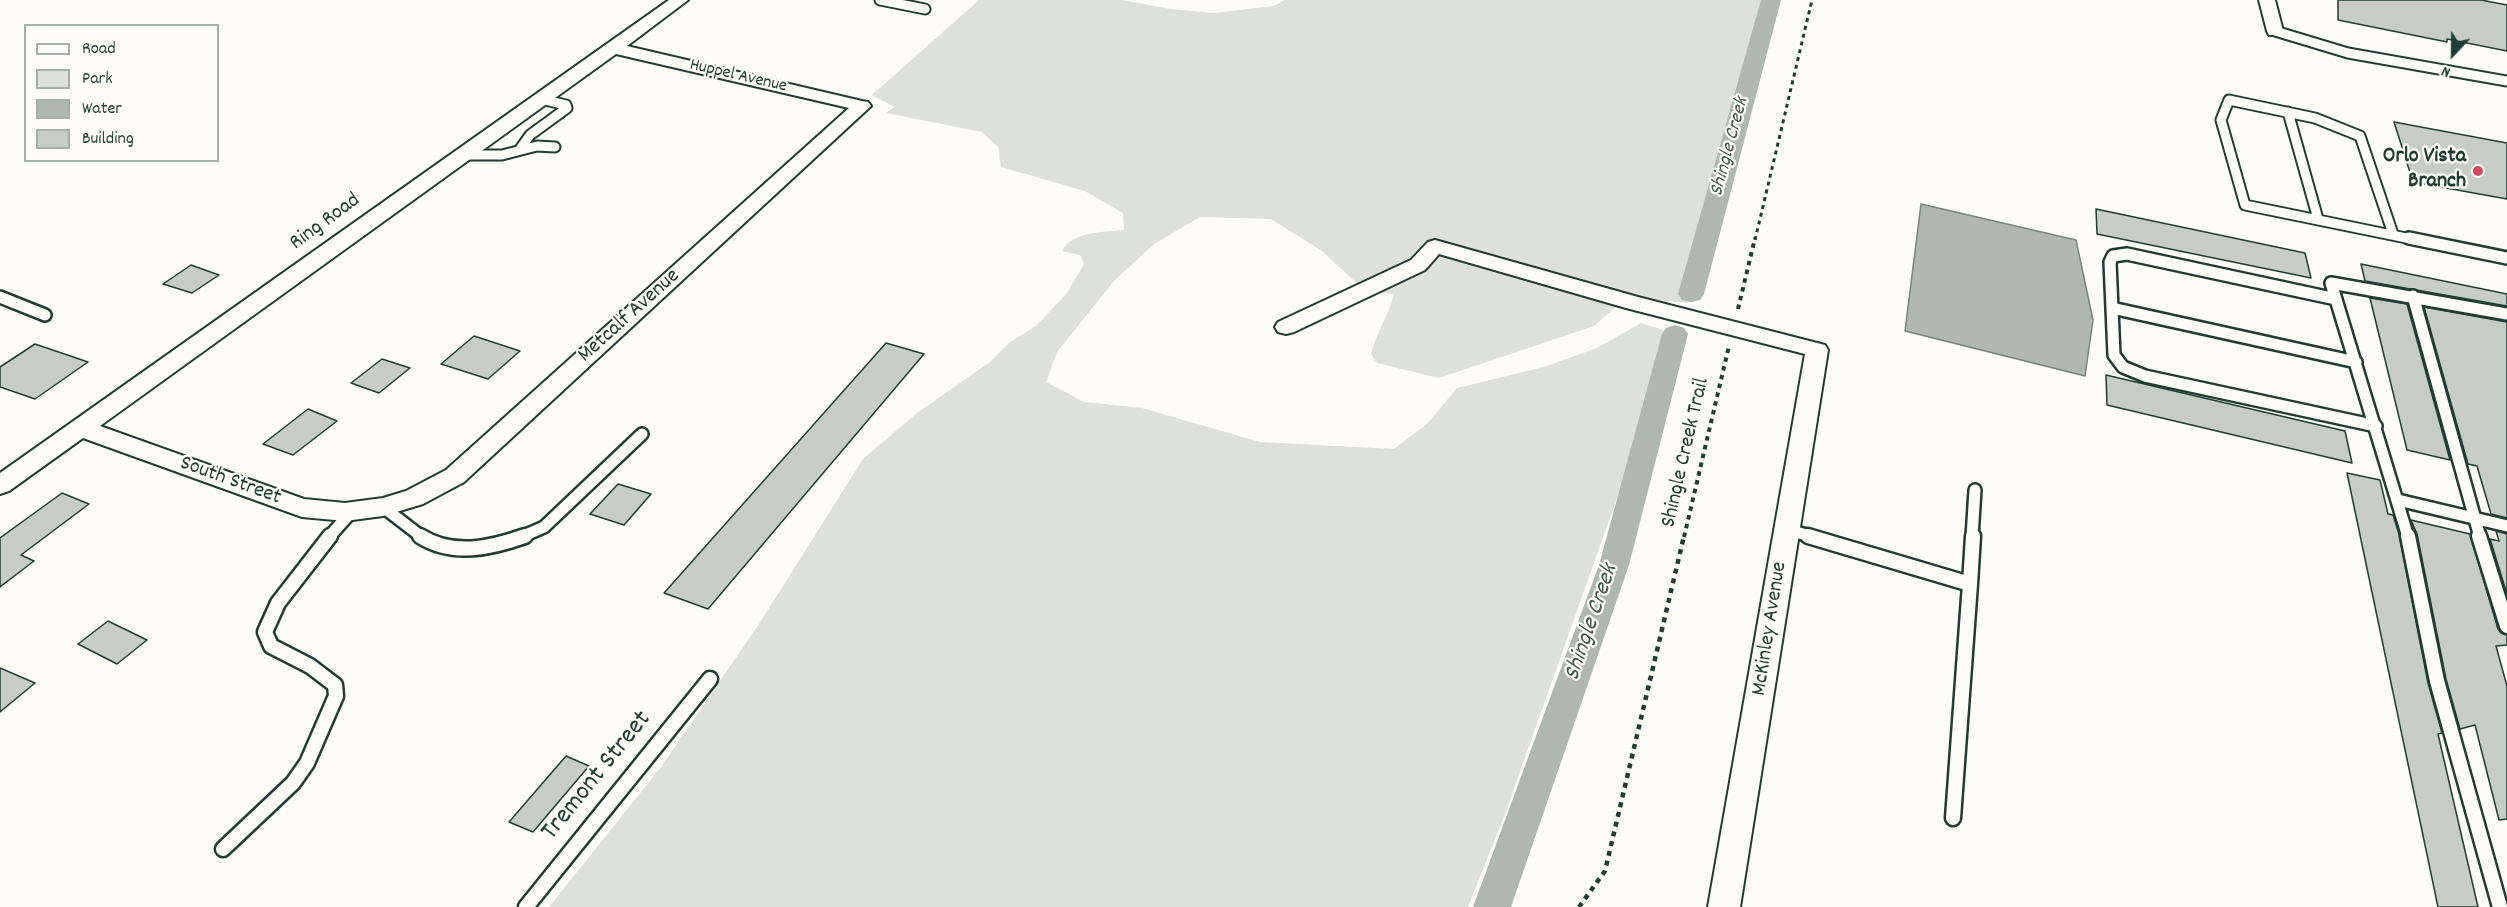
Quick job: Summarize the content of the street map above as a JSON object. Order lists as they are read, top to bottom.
{
  "streets": {
    "street": [
      "Huppel Avenue",
      "Ring Road",
      "Metcalf Avenue",
      "South Street",
      "McKinley Avenue"
    ],
    "lane": ["Tremont Street"],
    "path": ["Shingle Creek Trail"]
  },
  "crossings": [
    ["Huppel Avenue", "Ring Road"],
    ["Huppel Avenue", "Metcalf Avenue"],
    ["Ring Road", "South Street"],
    ["Metcalf Avenue", "South Street"],
    ["Shingle Creek Trail", "McKinley Avenue"]
  ],
  "water": ["Shingle Creek"],
  "places": ["Orlo Vista Branch"],
  "legend": [
    "Road",
    "Park",
    "Water",
    "Building"
  ],
  "north": "bottom"
}
